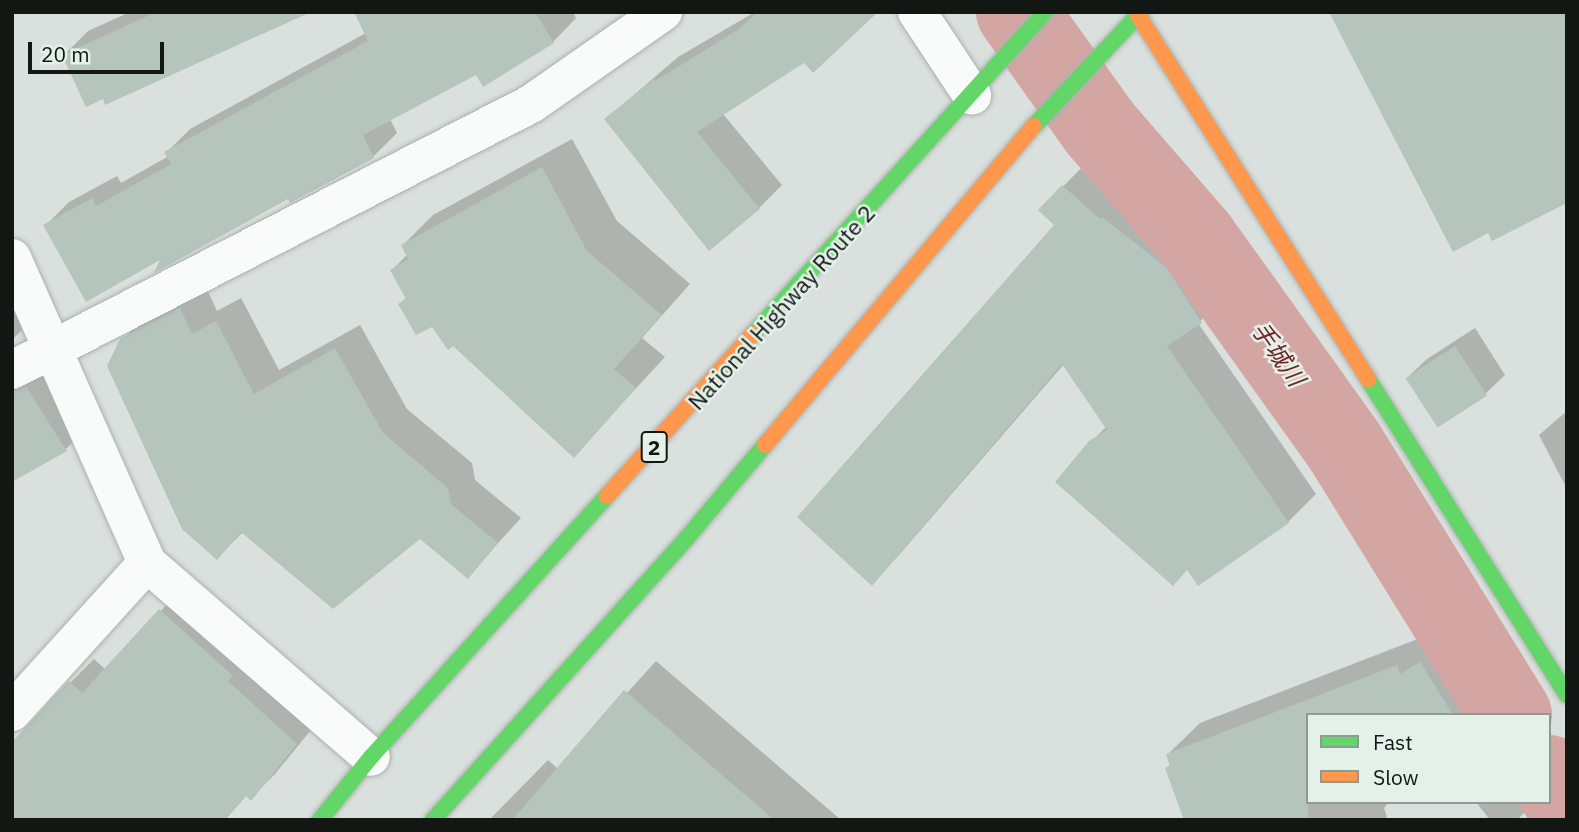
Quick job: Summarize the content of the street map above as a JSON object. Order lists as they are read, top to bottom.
{
  "streets": {
    "main road": ["National Highway Route 2", "2"]
  },
  "water": ["手城川"],
  "legend": ["Fast", "Slow"],
  "scale_bar": "20 m"
}
